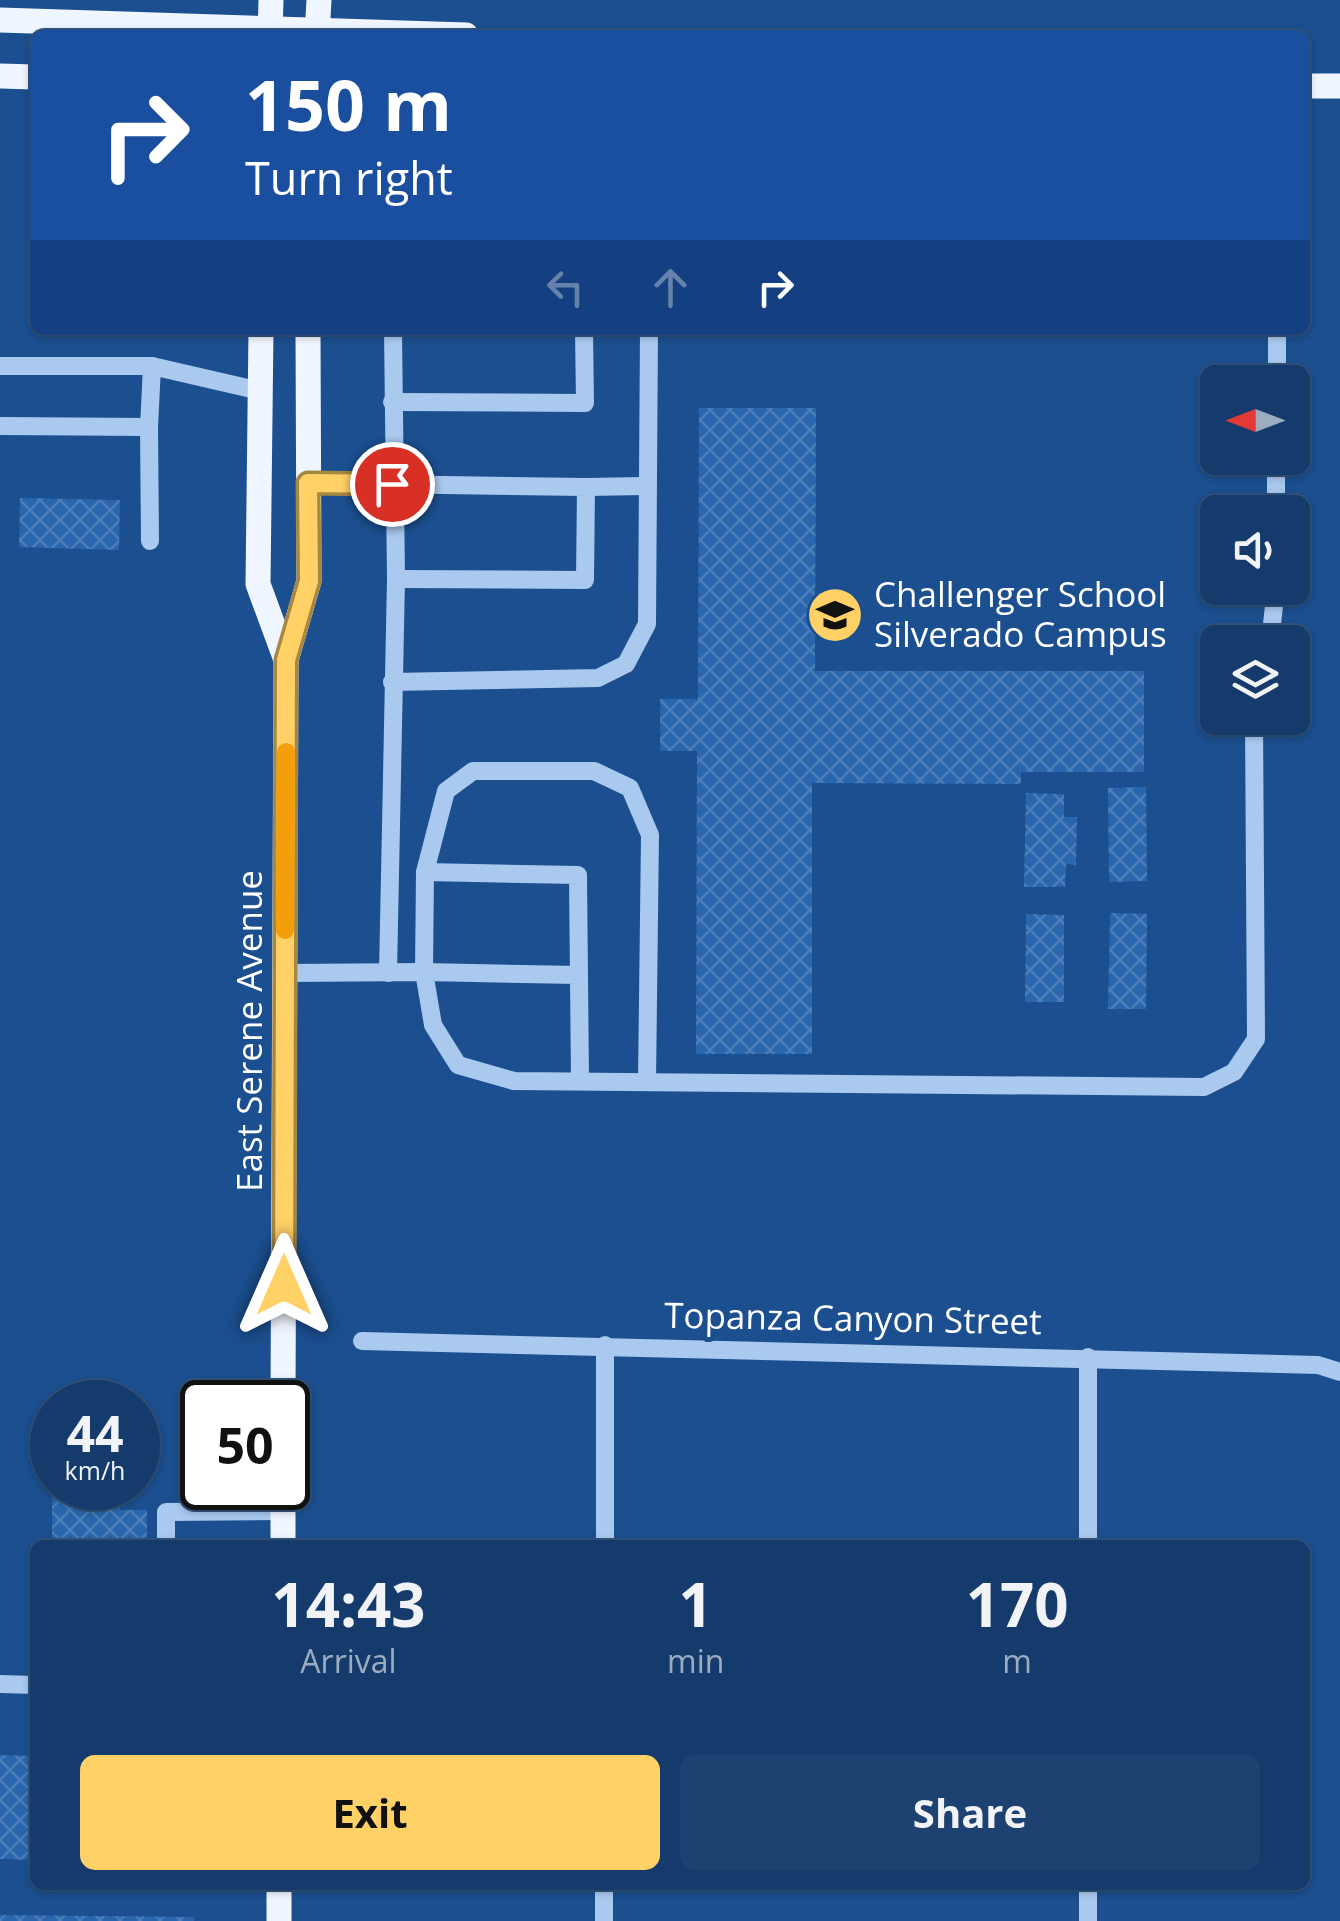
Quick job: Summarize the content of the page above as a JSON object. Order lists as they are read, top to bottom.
{
  "streets": {
    "main road": ["East Serene Avenue"],
    "street": ["Topanza Canyon Street"]
  },
  "places": {
    "school or university": ["Challenger School Silverado Campus"]
  },
  "north": "left",
  "page": {
    "turn": ["150 m", "Turn right"],
    "speed": "44 km/h",
    "limit": "50",
    "eta": [
      "14:43",
      "Arrival",
      "1",
      "min",
      "170",
      "m"
    ],
    "buttons": ["Exit", "Share"]
  }
}
